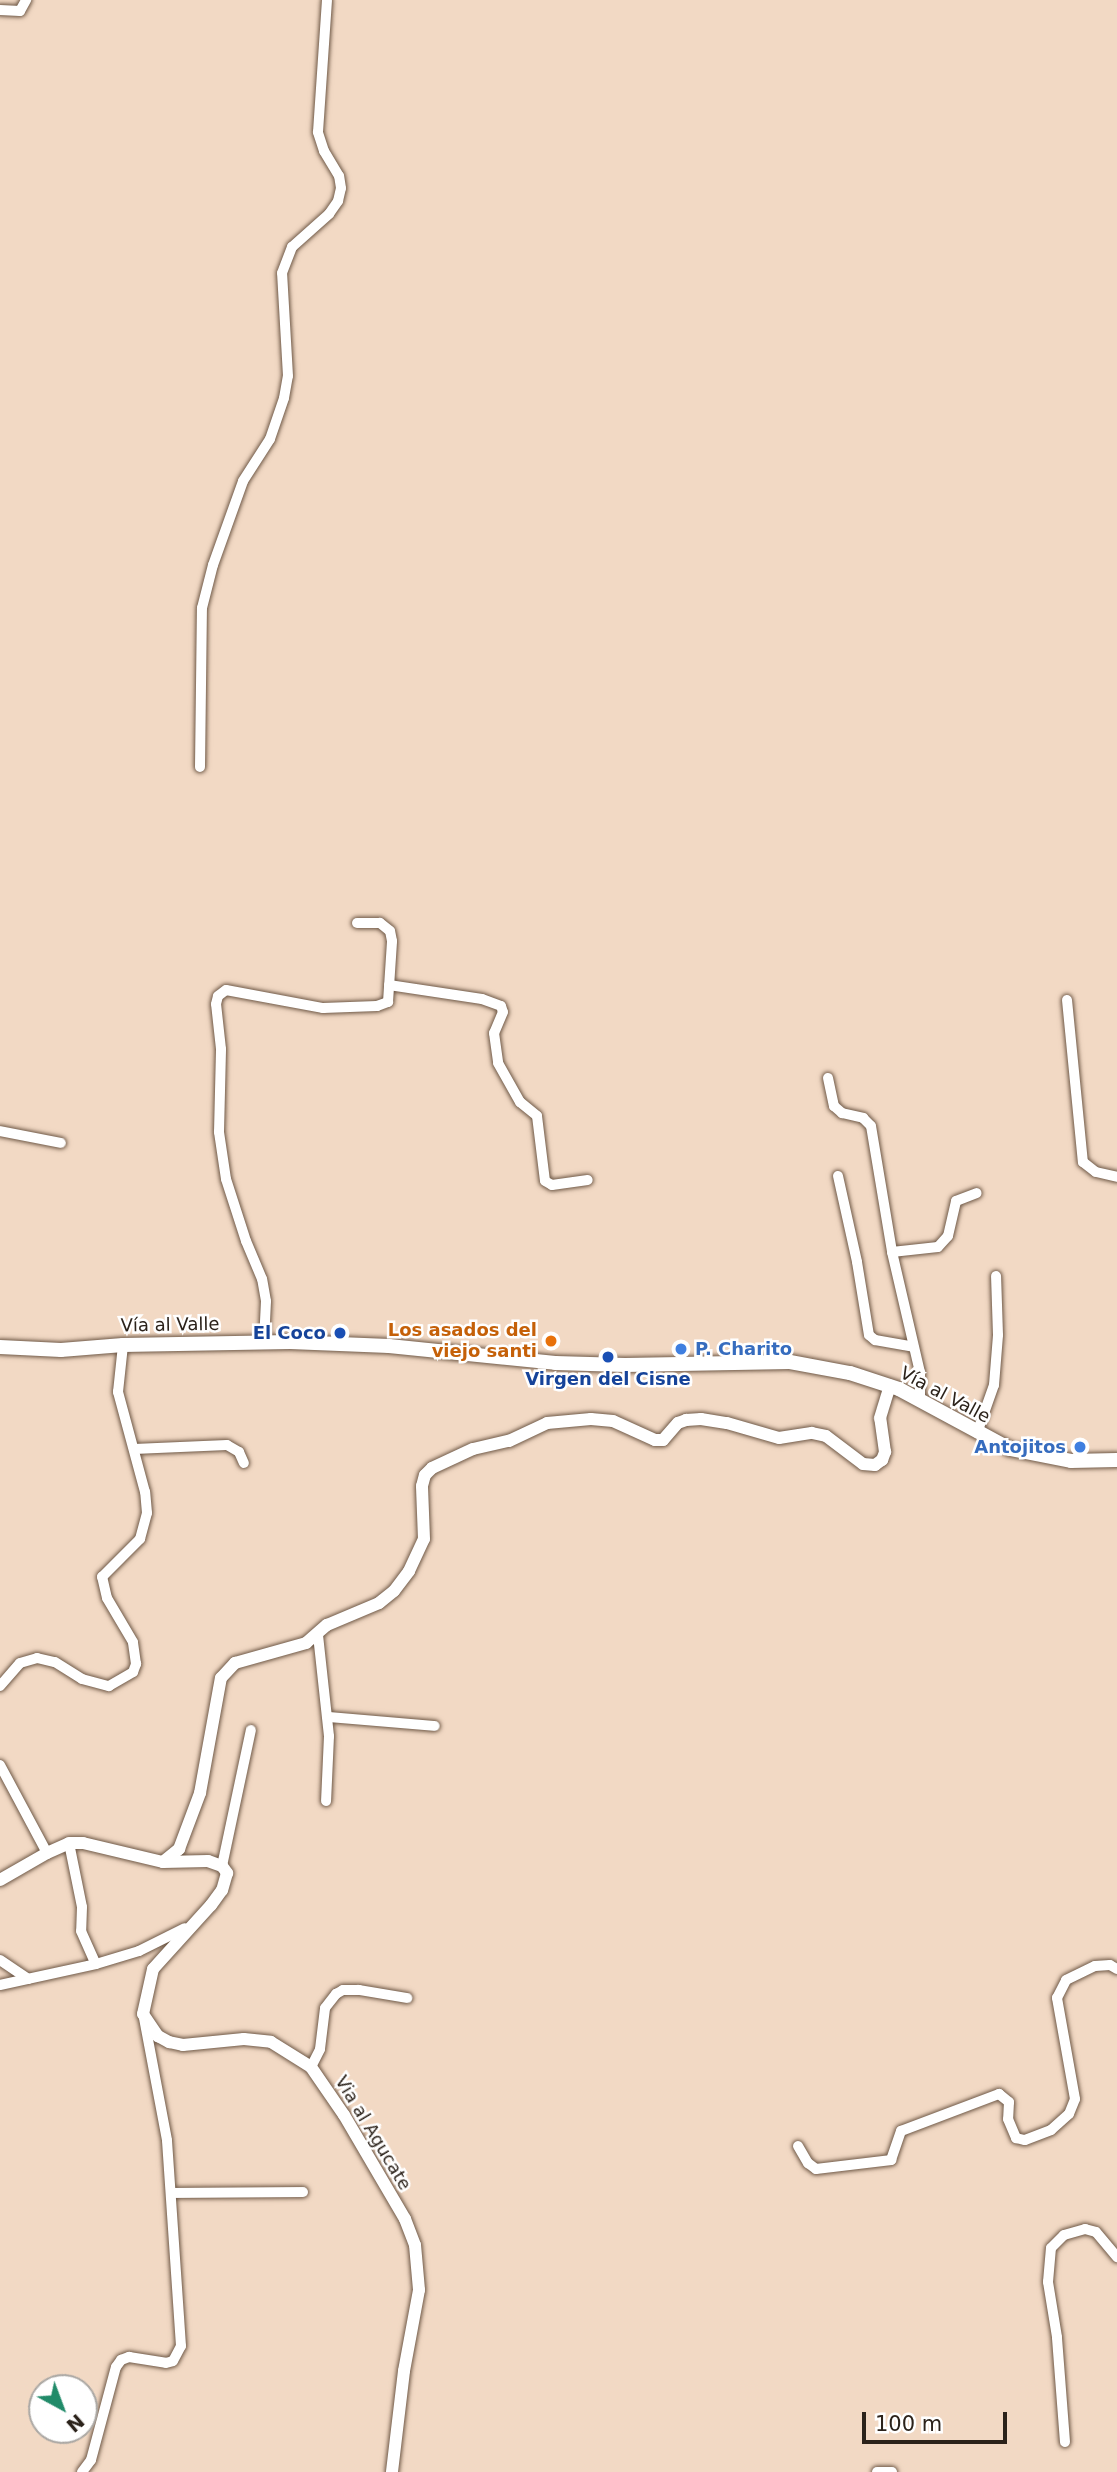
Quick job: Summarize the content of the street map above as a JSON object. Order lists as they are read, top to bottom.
{
  "streets": {
    "main road": ["Vía al Valle"],
    "street": ["Via al Agucate"]
  },
  "places": [
    "El Coco",
    "Los asados del viejo santi",
    "P. Charito",
    "Virgen del Cisne",
    "Antojitos"
  ],
  "scale_bar": "100 m",
  "north": "bottom right"
}
